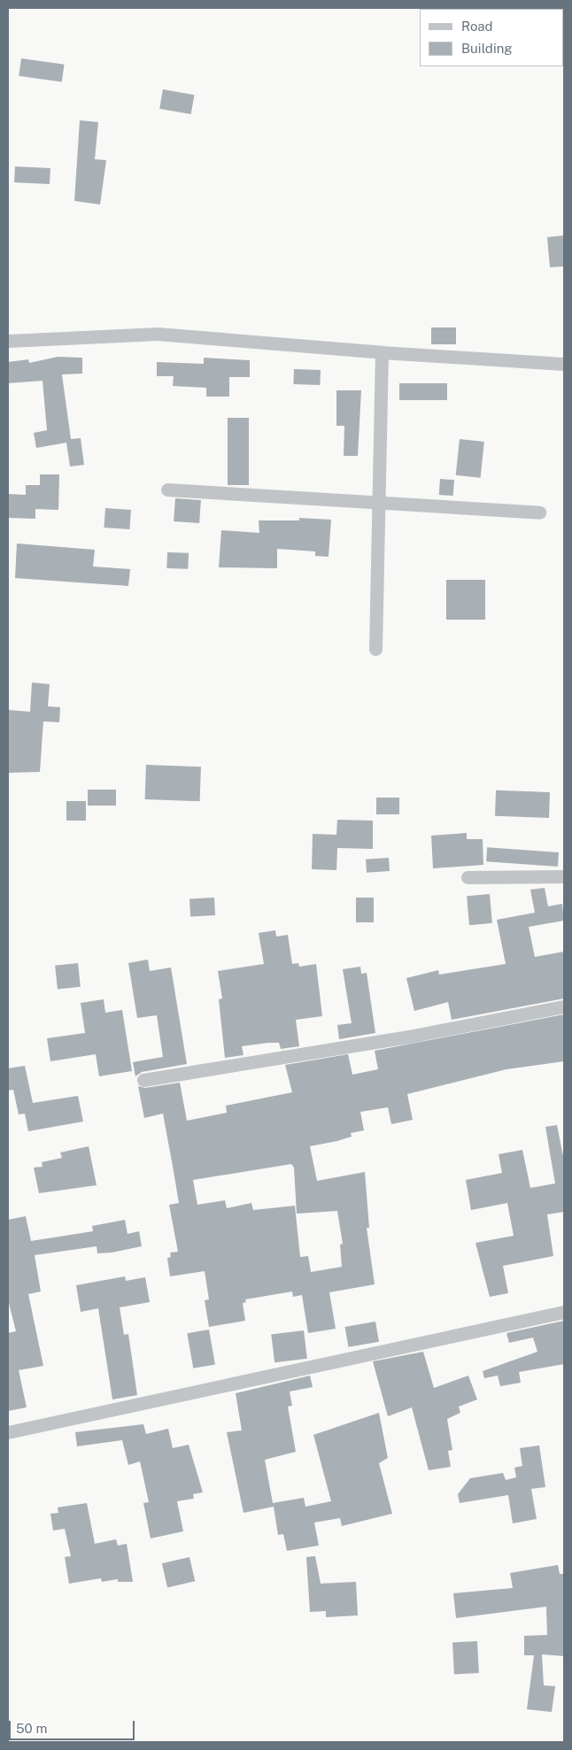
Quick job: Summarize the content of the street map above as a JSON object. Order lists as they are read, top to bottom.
{
  "legend": ["Road", "Building"],
  "scale_bar": "50 m"
}
